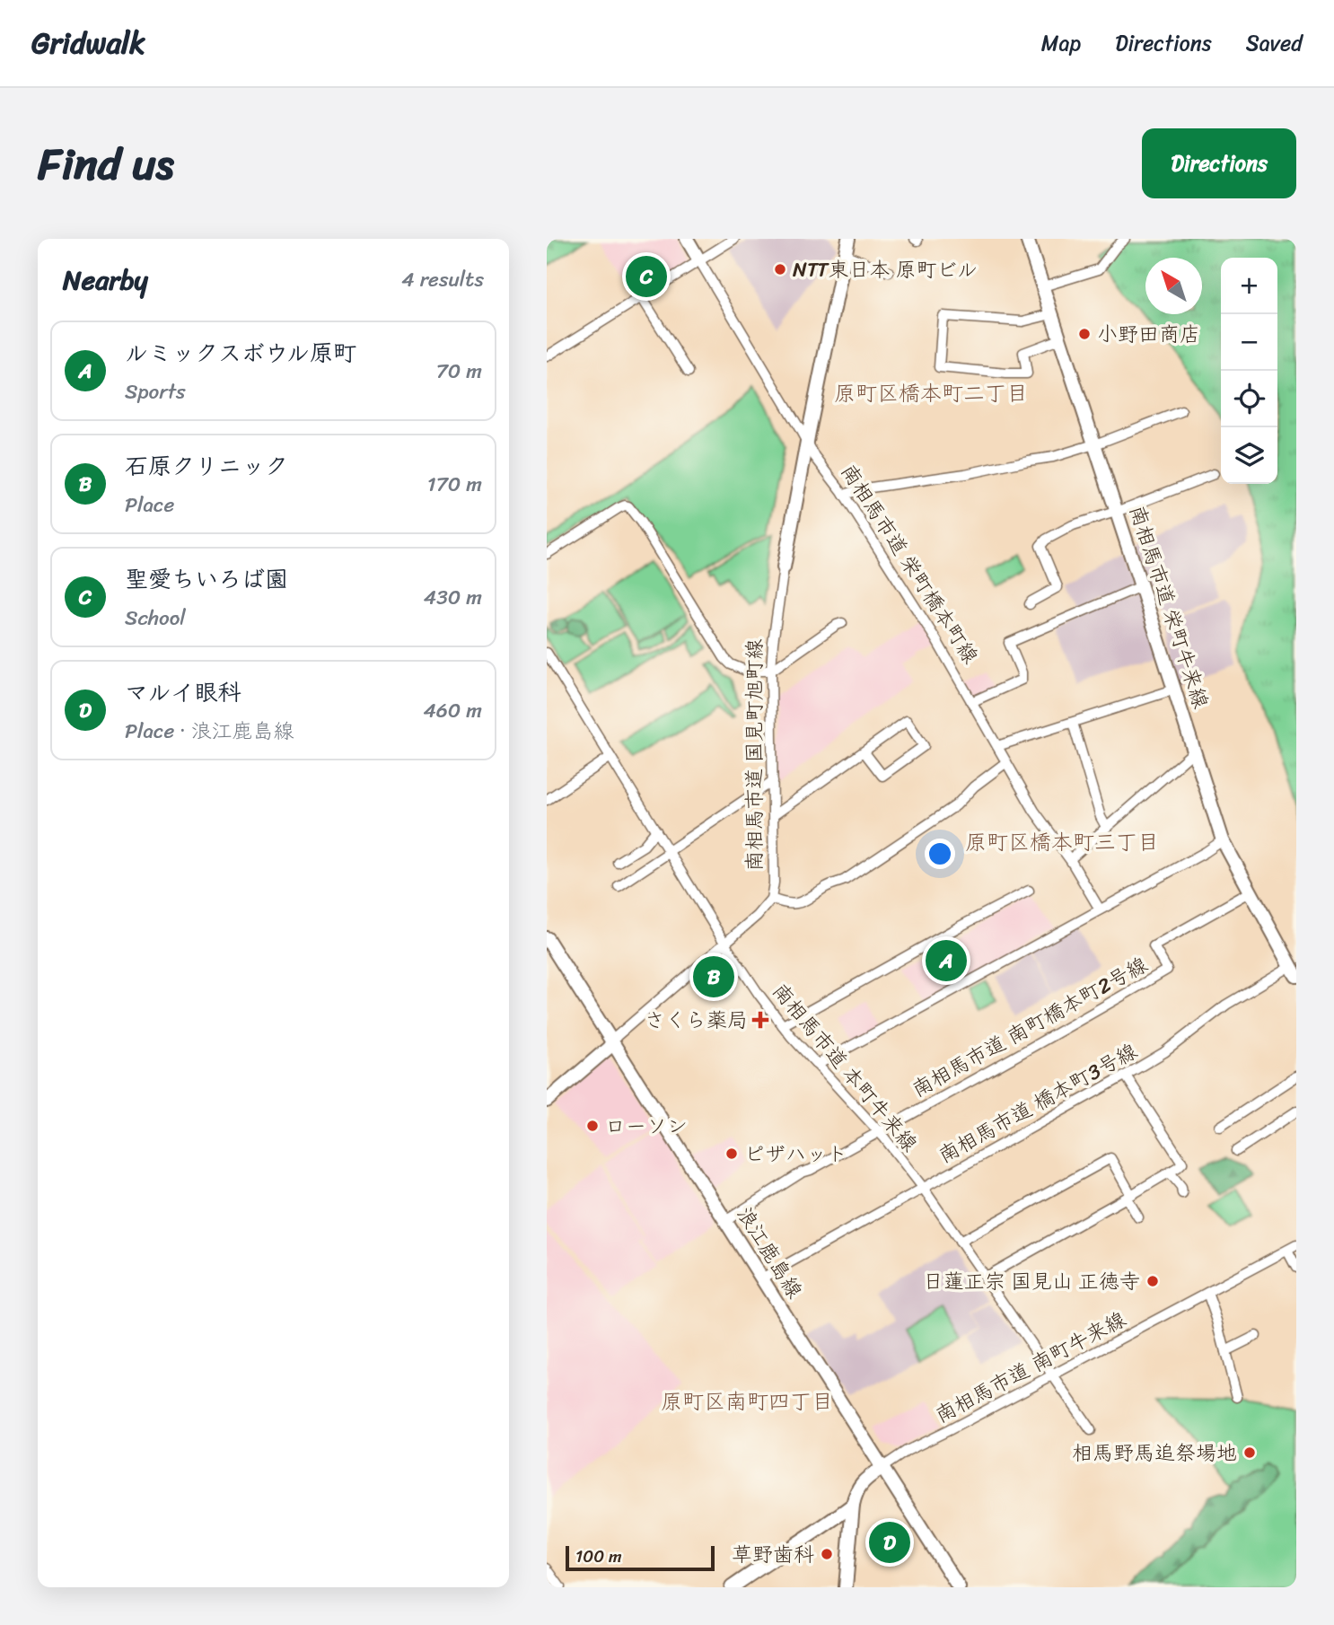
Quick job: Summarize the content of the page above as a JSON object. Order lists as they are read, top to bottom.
{
  "streets": {
    "street": [
      "南相馬市道 栄町橋本町線",
      "南相馬市道 栄町牛来線",
      "南相馬市道 国見町旭町線",
      "南相馬市道 南町橋本町2号線",
      "南相馬市道 本町牛来線",
      "南相馬市道 橋本町3号線",
      "浪江鹿島線",
      "南相馬市道 南町牛来線"
    ]
  },
  "crossings": [
    ["南相馬市道 栄町橋本町線", "南相馬市道 国見町旭町線"],
    ["南相馬市道 栄町牛来線", "南相馬市道 南町橋本町2号線"],
    ["南相馬市道 栄町牛来線", "南相馬市道 橋本町3号線"],
    ["南相馬市道 国見町旭町線", "南相馬市道 本町牛来線"],
    ["南相馬市道 国見町旭町線", "浪江鹿島線"],
    ["南相馬市道 南町橋本町2号線", "南相馬市道 本町牛来線"],
    ["南相馬市道 南町橋本町2号線", "浪江鹿島線"],
    ["南相馬市道 本町牛来線", "南相馬市道 橋本町3号線"],
    ["南相馬市道 本町牛来線", "南相馬市道 南町牛来線"],
    ["南相馬市道 橋本町3号線", "浪江鹿島線"],
    ["浪江鹿島線", "南相馬市道 南町牛来線"]
  ],
  "districts": ["原町区橋本町二丁目", "原町区橋本町三丁目", "原町区南町四丁目"],
  "places": {
    "other": [
      "NTT東日本 原町ビル",
      "小野田商店",
      "ローソン",
      "ピザハット",
      "日蓮正宗 国見山 正徳寺",
      "相馬野馬追祭場地",
      "草野歯科"
    ],
    "health": ["さくら薬局"]
  },
  "scale_bar": "100 m",
  "north": "top left",
  "page": {
    "header": "Gridwalk",
    "nav": ["Map", "Directions", "Saved"],
    "title": "Find us",
    "buttons": "Directions",
    "heading": ["Nearby", "4 results"],
    "pins": [
      "C",
      "A",
      "B",
      "D"
    ],
    "map_buttons": ["+", "−"],
    "list": [
      {
        "mark": "A",
        "name": "ルミックスボウル原町",
        "note": "Sports",
        "value": "70 m"
      },
      {
        "mark": "B",
        "name": "石原クリニック",
        "note": "Place",
        "value": "170 m"
      },
      {
        "mark": "C",
        "name": "聖愛ちいろば園",
        "note": "School",
        "value": "430 m"
      },
      {
        "mark": "D",
        "name": "マルイ眼科",
        "note": "Place · 浪江鹿島線",
        "value": "460 m"
      }
    ],
    "scale": "100 m"
  }
}
